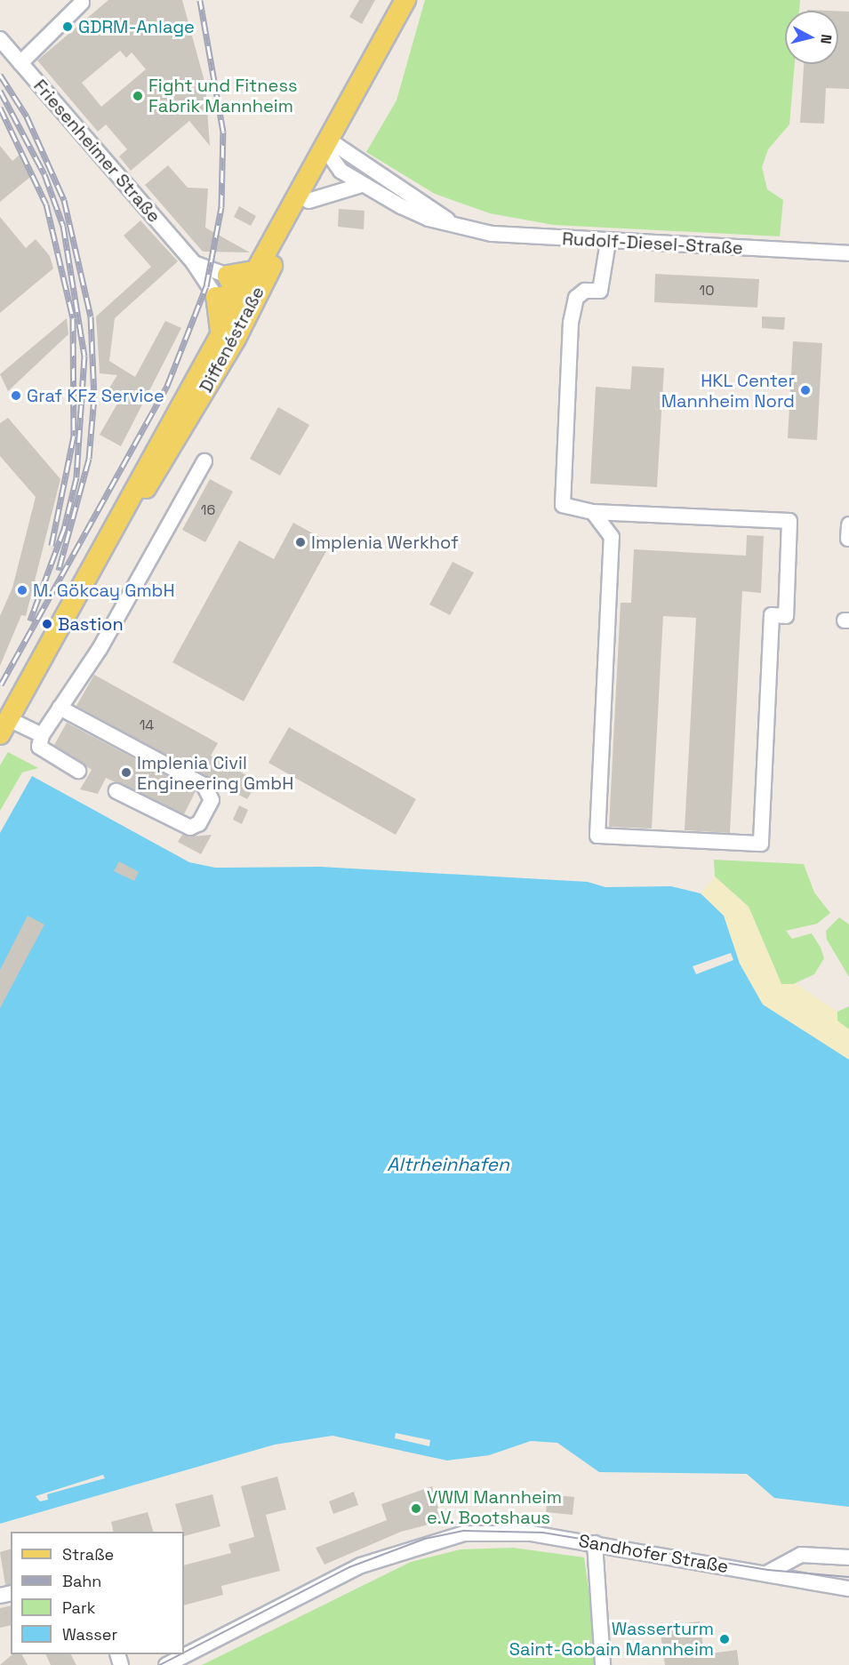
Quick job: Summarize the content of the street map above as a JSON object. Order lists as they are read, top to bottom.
{
  "streets": {
    "main road": ["Diffenéstraße"],
    "street": ["Friesenheimer Straße", "Rudolf-Diesel-Straße", "Sandhofer Straße"]
  },
  "crossings": [
    ["Rudolf-Diesel-Straße", "Diffenéstraße"]
  ],
  "water": ["Altrheinhafen"],
  "places": [
    "GDRM-Anlage",
    "Fight und Fitness Fabrik Mannheim",
    "HKL Center Mannheim Nord",
    "Graf KFz Service",
    "Implenia Werkhof",
    "M. Gökcay GmbH",
    "Bastion",
    "Implenia Civil Engineering GmbH",
    "VWM Mannheim e.V. Bootshaus",
    "Wasserturm Saint-Gobain Mannheim"
  ],
  "house_numbers": ["10", "16", "14"],
  "legend": [
    "Straße",
    "Bahn",
    "Park",
    "Wasser"
  ],
  "north": "right"
}
